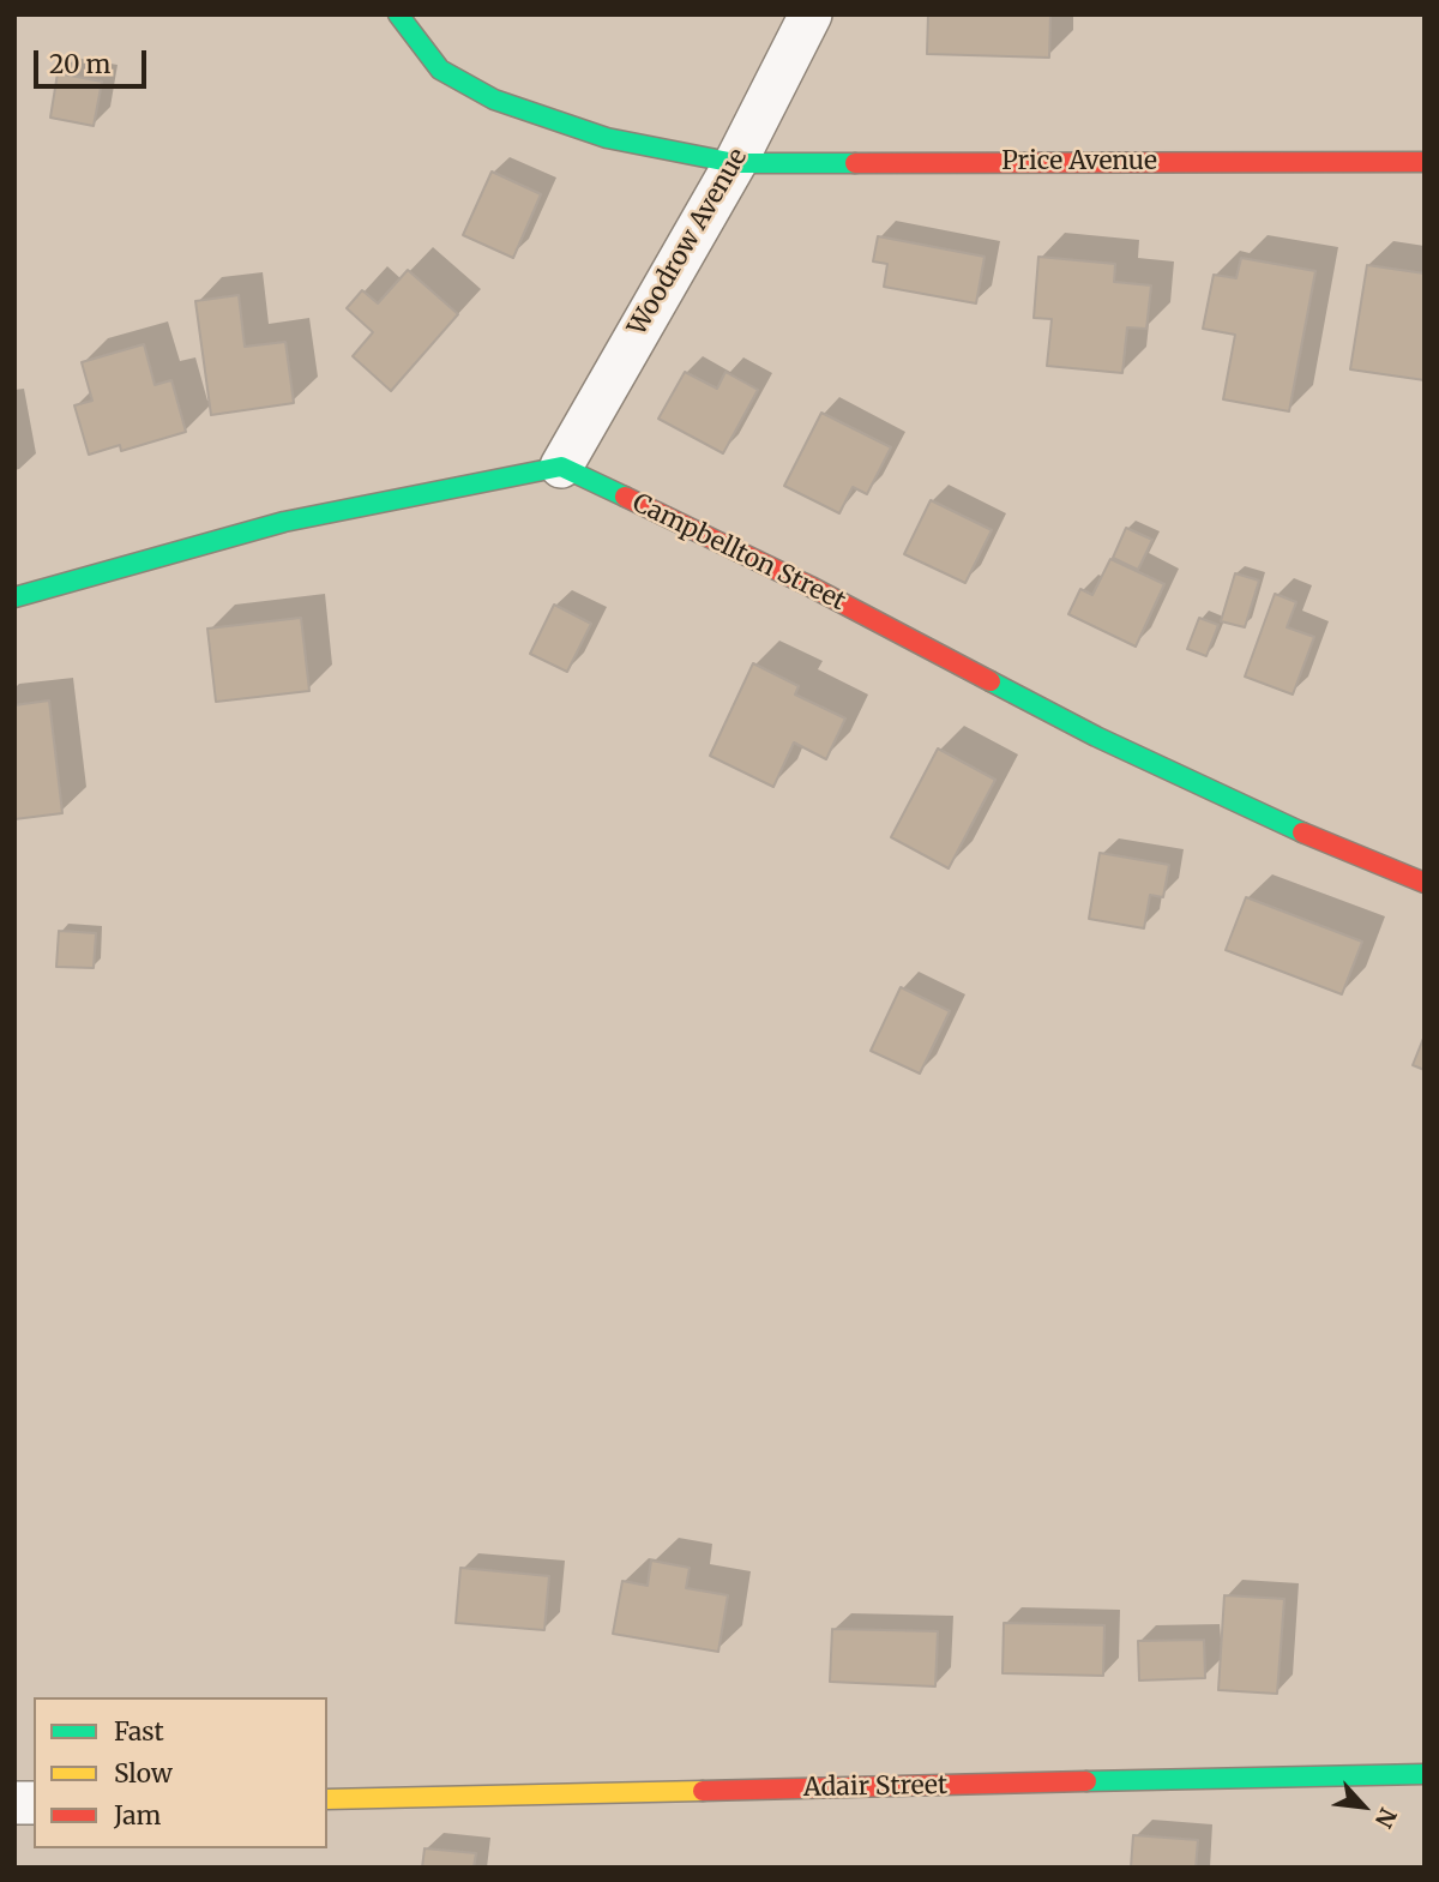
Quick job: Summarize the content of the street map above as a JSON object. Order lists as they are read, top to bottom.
{
  "streets": {
    "street": [
      "Price Avenue",
      "Woodrow Avenue",
      "Campbellton Street",
      "Adair Street"
    ]
  },
  "crossings": [
    ["Price Avenue", "Woodrow Avenue"],
    ["Woodrow Avenue", "Campbellton Street"]
  ],
  "legend": ["Fast", "Slow", "Jam"],
  "scale_bar": "20 m",
  "north": "bottom right"
}
